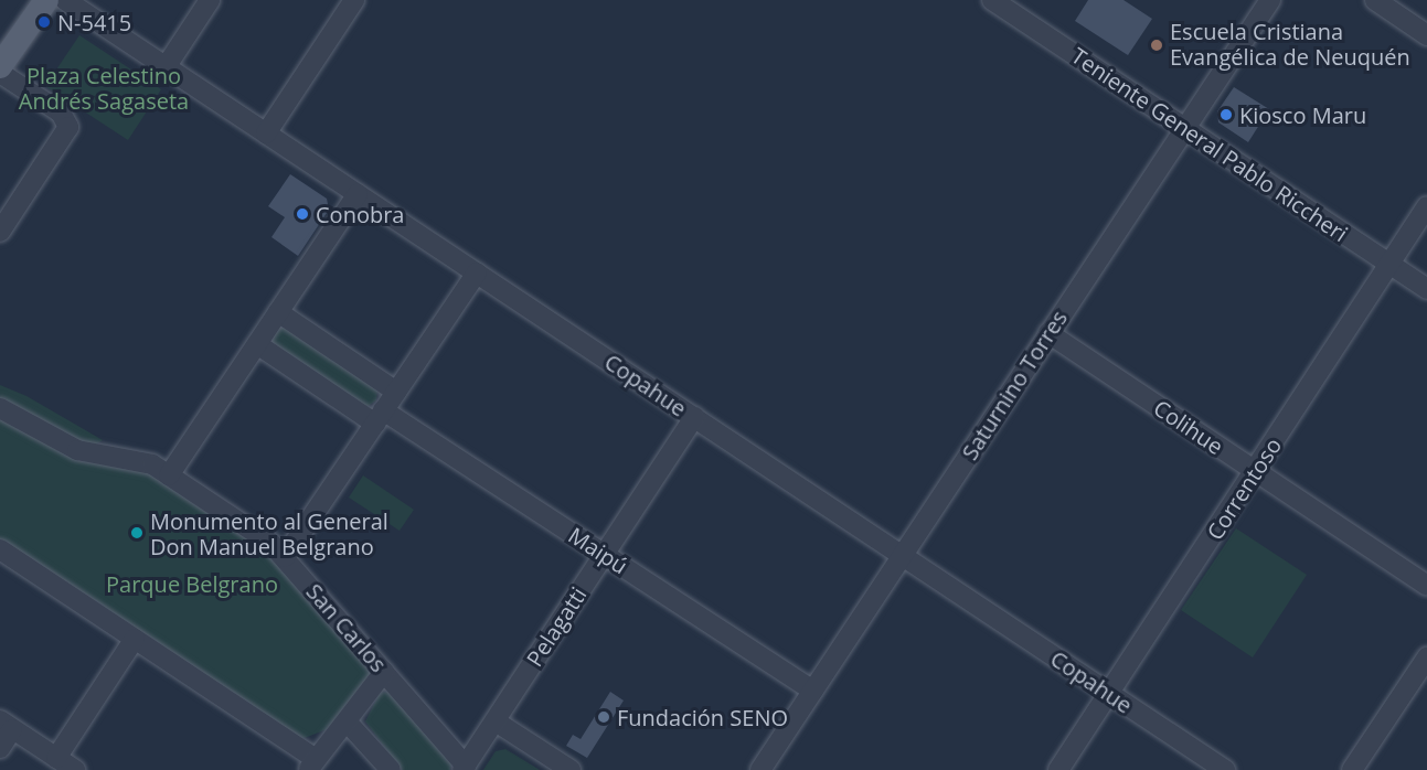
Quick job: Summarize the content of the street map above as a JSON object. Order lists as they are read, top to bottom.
{
  "streets": {
    "street": [
      "Teniente General Pablo Riccheri",
      "Copahue",
      "Saturnino Torres",
      "Colihue",
      "Correntoso",
      "Maipú",
      "Pelagatti",
      "San Carlos"
    ]
  },
  "crossings": [
    ["Teniente General Pablo Riccheri", "Saturnino Torres"],
    ["Teniente General Pablo Riccheri", "Correntoso"],
    ["Copahue", "Saturnino Torres"],
    ["Copahue", "Correntoso"],
    ["Copahue", "Pelagatti"],
    ["Saturnino Torres", "Colihue"],
    ["Saturnino Torres", "Maipú"],
    ["Colihue", "Correntoso"],
    ["Maipú", "Pelagatti"],
    ["Pelagatti", "San Carlos"]
  ],
  "parks": ["Plaza Celestino Andrés Sagaseta", "Parque Belgrano"],
  "places": [
    "N-5415",
    "Escuela Cristiana Evangélica de Neuquén",
    "Kiosco Maru",
    "Conobra",
    "Monumento al General Don Manuel Belgrano",
    "Fundación SENO"
  ]
}
